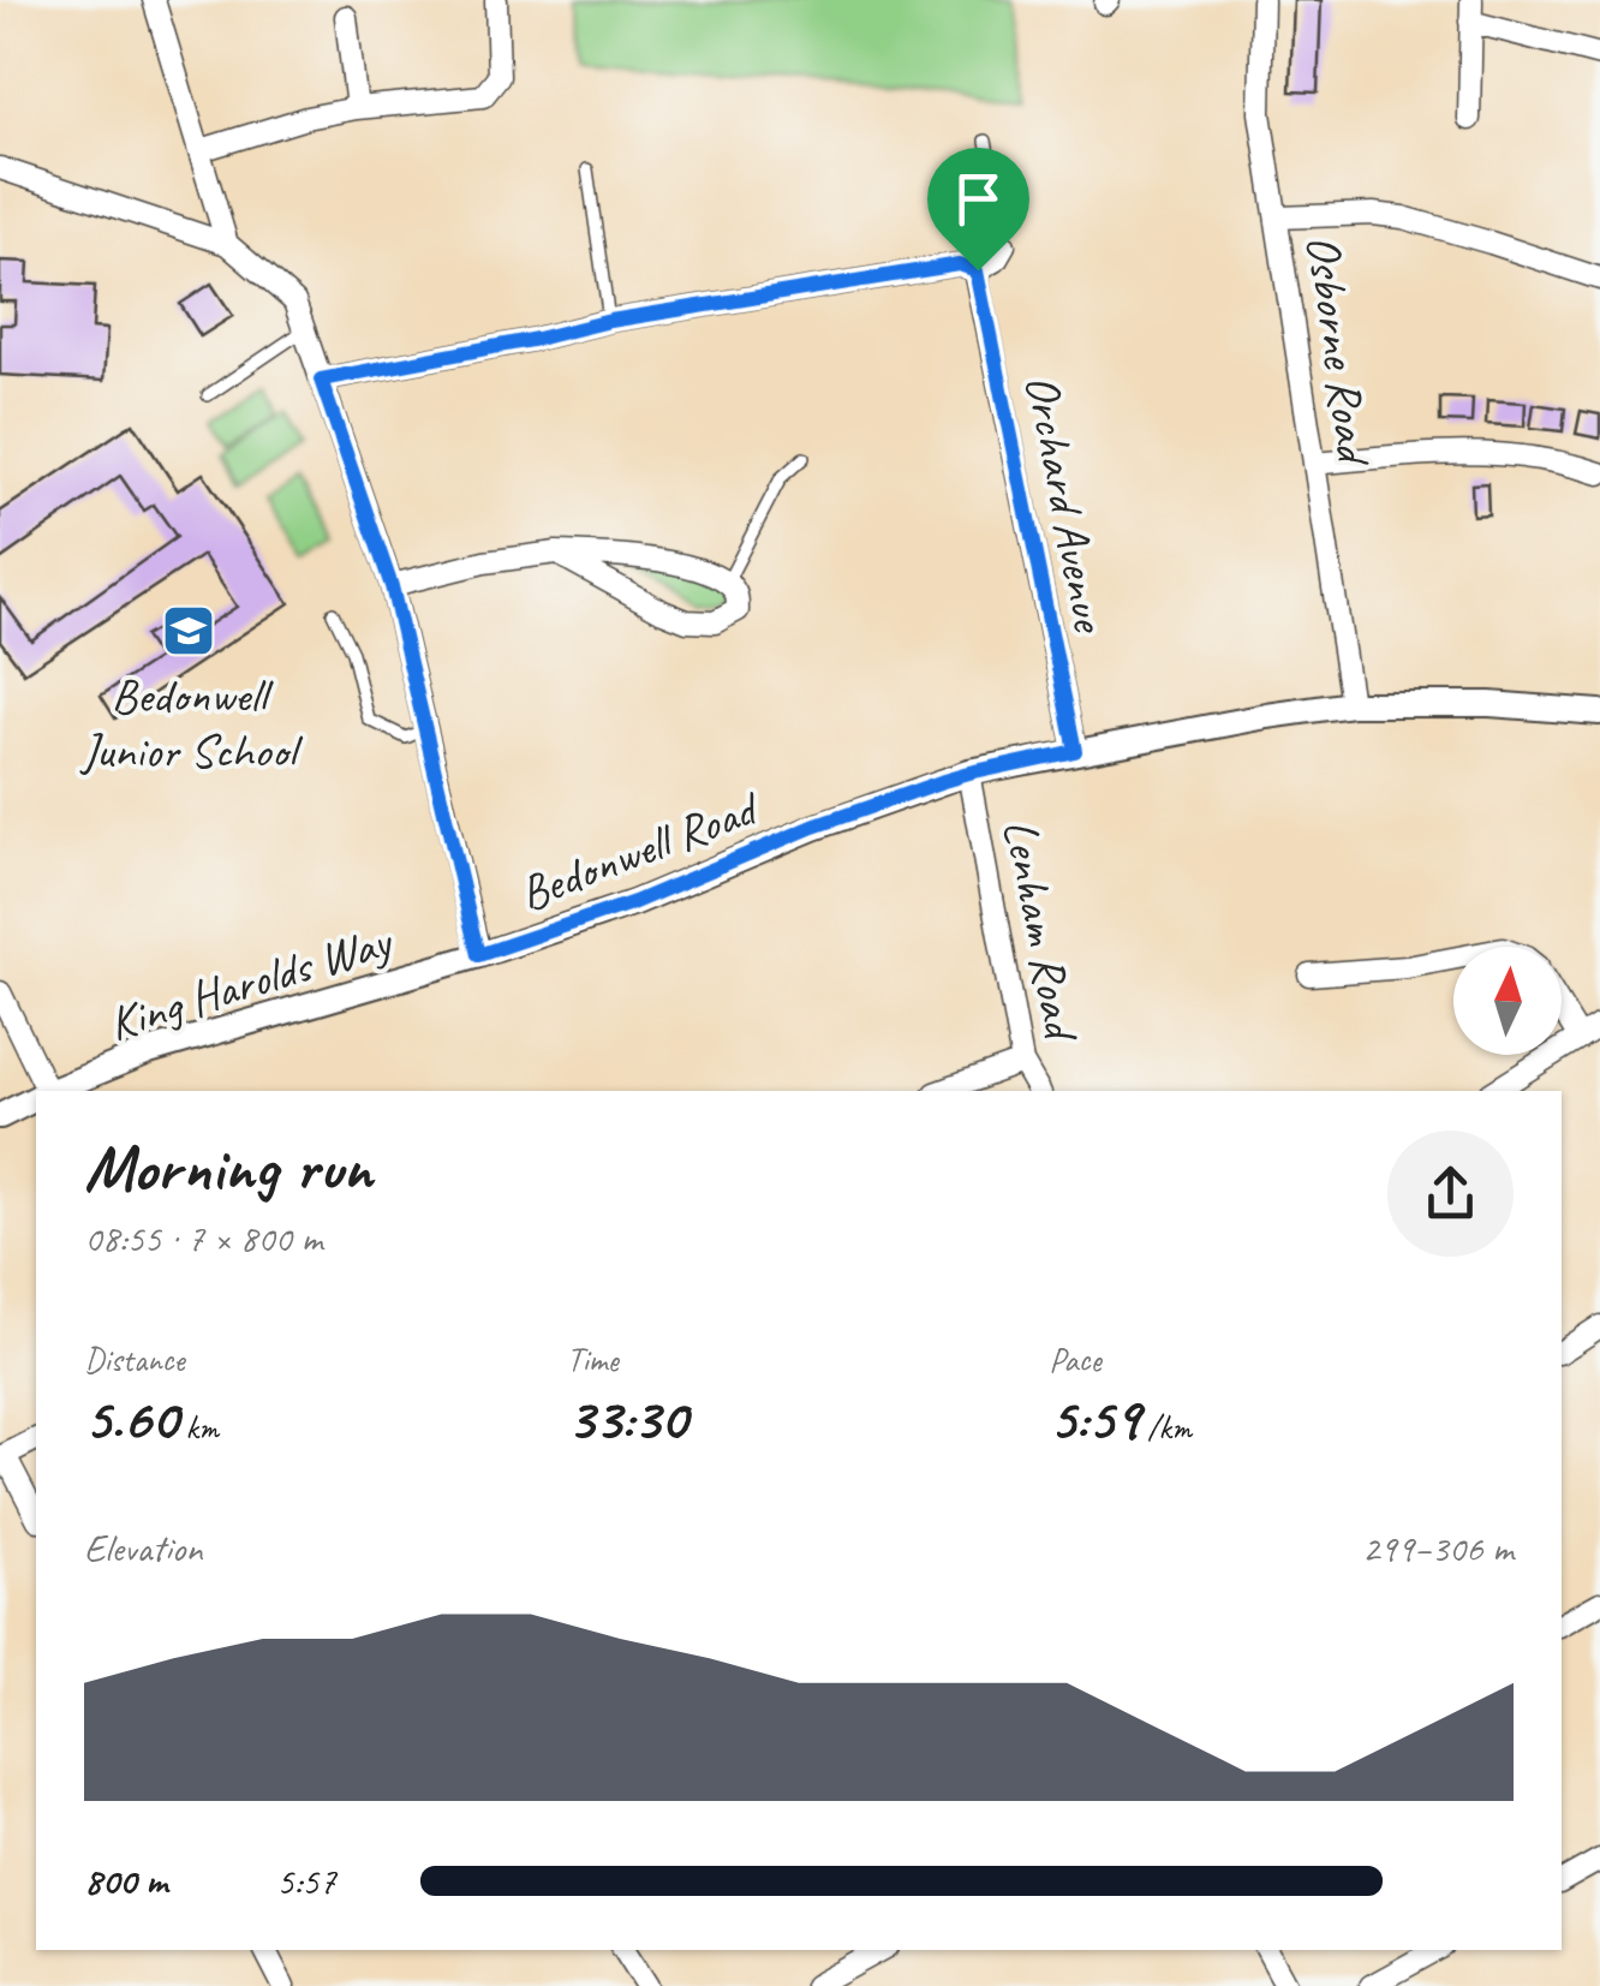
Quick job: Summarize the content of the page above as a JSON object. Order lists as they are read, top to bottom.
{
  "streets": {
    "street": [
      "Osborne Road",
      "Orchard Avenue",
      "Bedonwell Road",
      "Lenham Road",
      "King Harolds Way"
    ]
  },
  "crossings": [
    ["Osborne Road", "Bedonwell Road"],
    ["Orchard Avenue", "Bedonwell Road"],
    ["Bedonwell Road", "Lenham Road"],
    ["Bedonwell Road", "King Harolds Way"]
  ],
  "places": {
    "school or university": ["Bedonwell Junior School"]
  },
  "north": "top",
  "page": {
    "heading": ["Morning run", "08:55 · 7 × 800 m"],
    "stats": [
      ["Distance", "5.60 km"],
      ["Time", "33:30"],
      ["Pace", "5:59 /km"]
    ],
    "chart": ["Elevation", "299–306 m"],
    "list": [
      {
        "name": "800 m",
        "note": "5:57"
      }
    ]
  }
}
